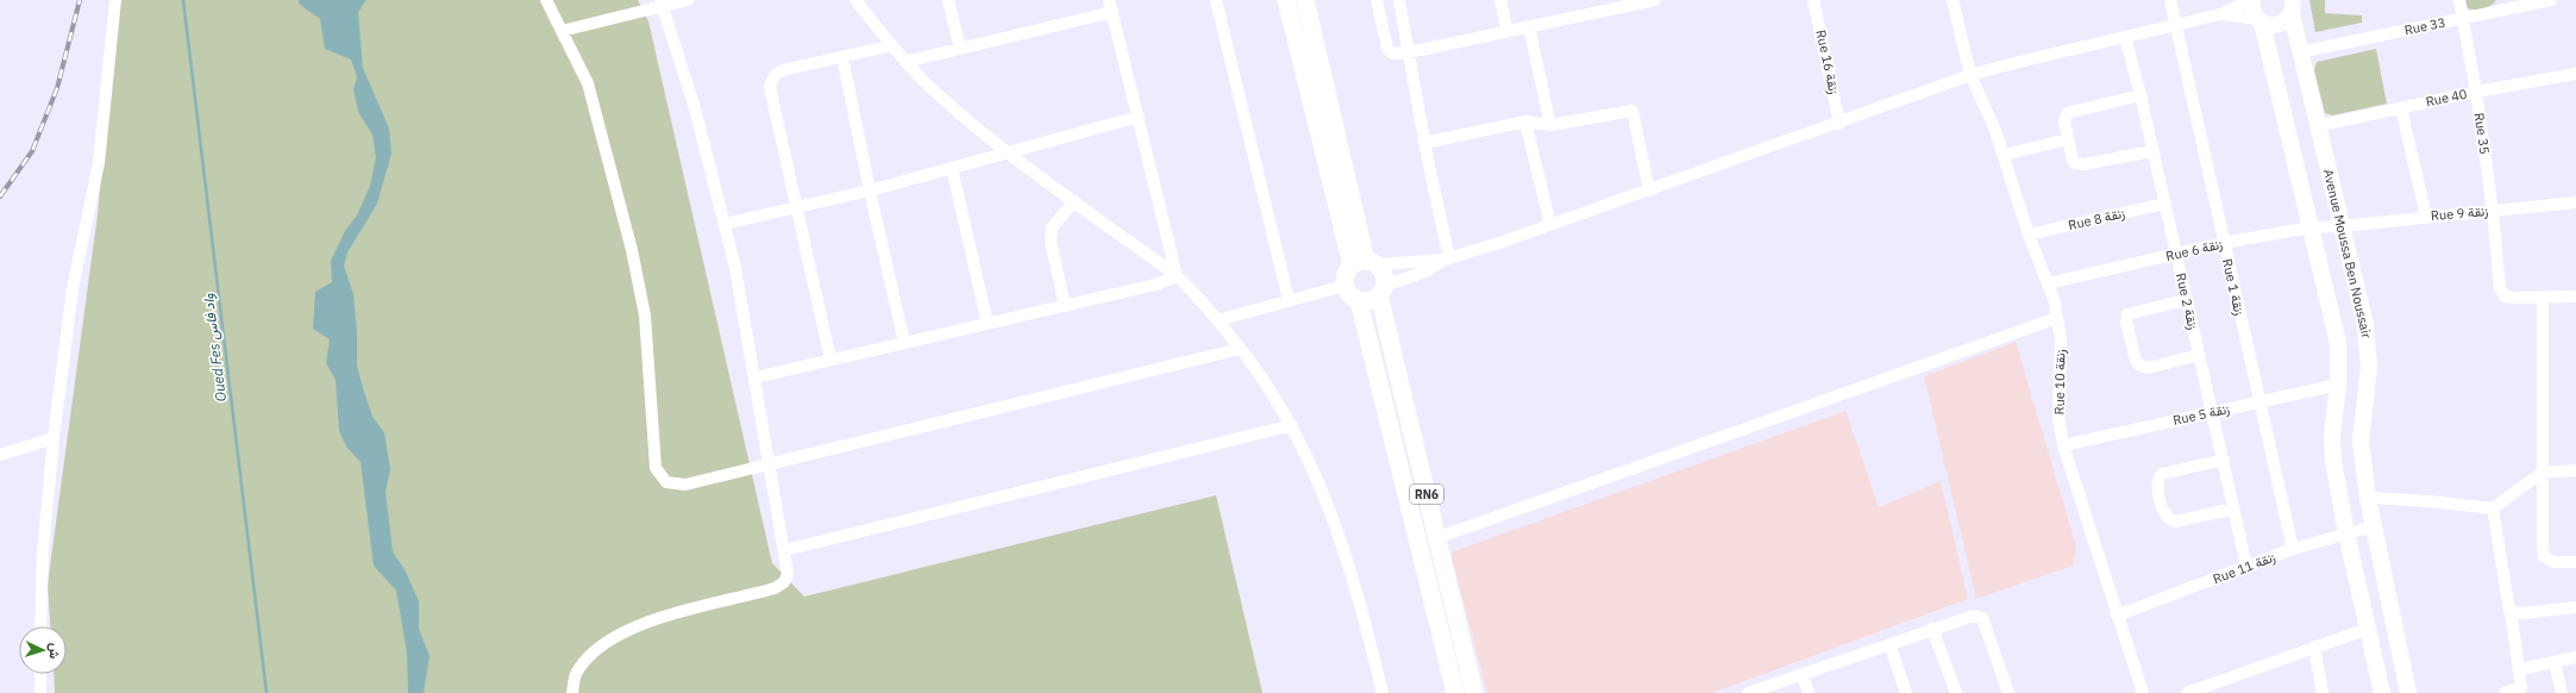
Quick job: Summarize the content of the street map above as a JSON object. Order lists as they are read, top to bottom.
{
  "streets": {
    "main road": ["RN6"],
    "street": [
      "Rue 33",
      "Rue 16 زنقة",
      "Rue 40",
      "Rue 35",
      "Rue 9 زنقة",
      "Rue 8 زنقة",
      "Rue 6 زنقة",
      "Avenue Moussa Ben Noussair",
      "Rue 1 زنقة",
      "Rue 2 زنقة",
      "Rue 10 زنقة",
      "Rue 5 زنقة",
      "Rue 11 زنقة"
    ]
  },
  "crossings": [
    ["Rue 33", "Rue 35"],
    ["Rue 33", "Avenue Moussa Ben Noussair"],
    ["Rue 40", "Rue 35"],
    ["Rue 40", "Avenue Moussa Ben Noussair"],
    ["Rue 35", "Rue 9 زنقة"],
    ["Rue 9 زنقة", "Rue 6 زنقة"],
    ["Rue 9 زنقة", "Avenue Moussa Ben Noussair"],
    ["Rue 8 زنقة", "Rue 2 زنقة"],
    ["Rue 8 زنقة", "Rue 10 زنقة"],
    ["Rue 6 زنقة", "Avenue Moussa Ben Noussair"],
    ["Rue 6 زنقة", "Rue 1 زنقة"],
    ["Rue 6 زنقة", "Rue 2 زنقة"],
    ["Rue 6 زنقة", "Rue 10 زنقة"],
    ["Avenue Moussa Ben Noussair", "Rue 11 زنقة"],
    ["Rue 1 زنقة", "Rue 5 زنقة"],
    ["Rue 1 زنقة", "Rue 11 زنقة"],
    ["Rue 2 زنقة", "Rue 5 زنقة"],
    ["Rue 2 زنقة", "Rue 11 زنقة"],
    ["Rue 10 زنقة", "Rue 5 زنقة"],
    ["Rue 10 زنقة", "Rue 11 زنقة"]
  ],
  "water": ["Oued Fes واد فاس"],
  "north": "right"
}
